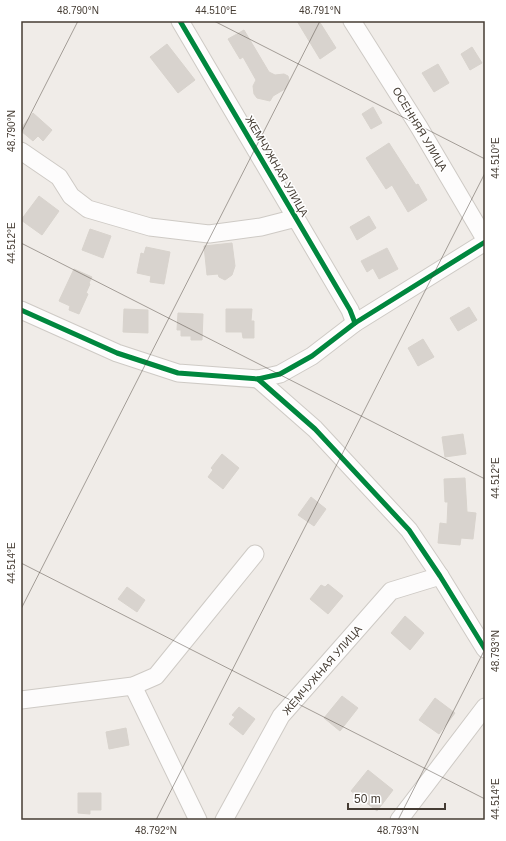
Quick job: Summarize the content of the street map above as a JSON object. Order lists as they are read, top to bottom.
{
  "streets": {
    "street": ["ОСЕННЯЯ УЛИЦА", "ЖЕМЧУЖНАЯ УЛИЦА"]
  },
  "scale_bar": "50 m",
  "coordinates": [
    "48.790°N",
    "44.510°E",
    "48.791°N",
    "44.512°E",
    "44.514°E",
    "48.793°N",
    "48.792°N"
  ]
}
